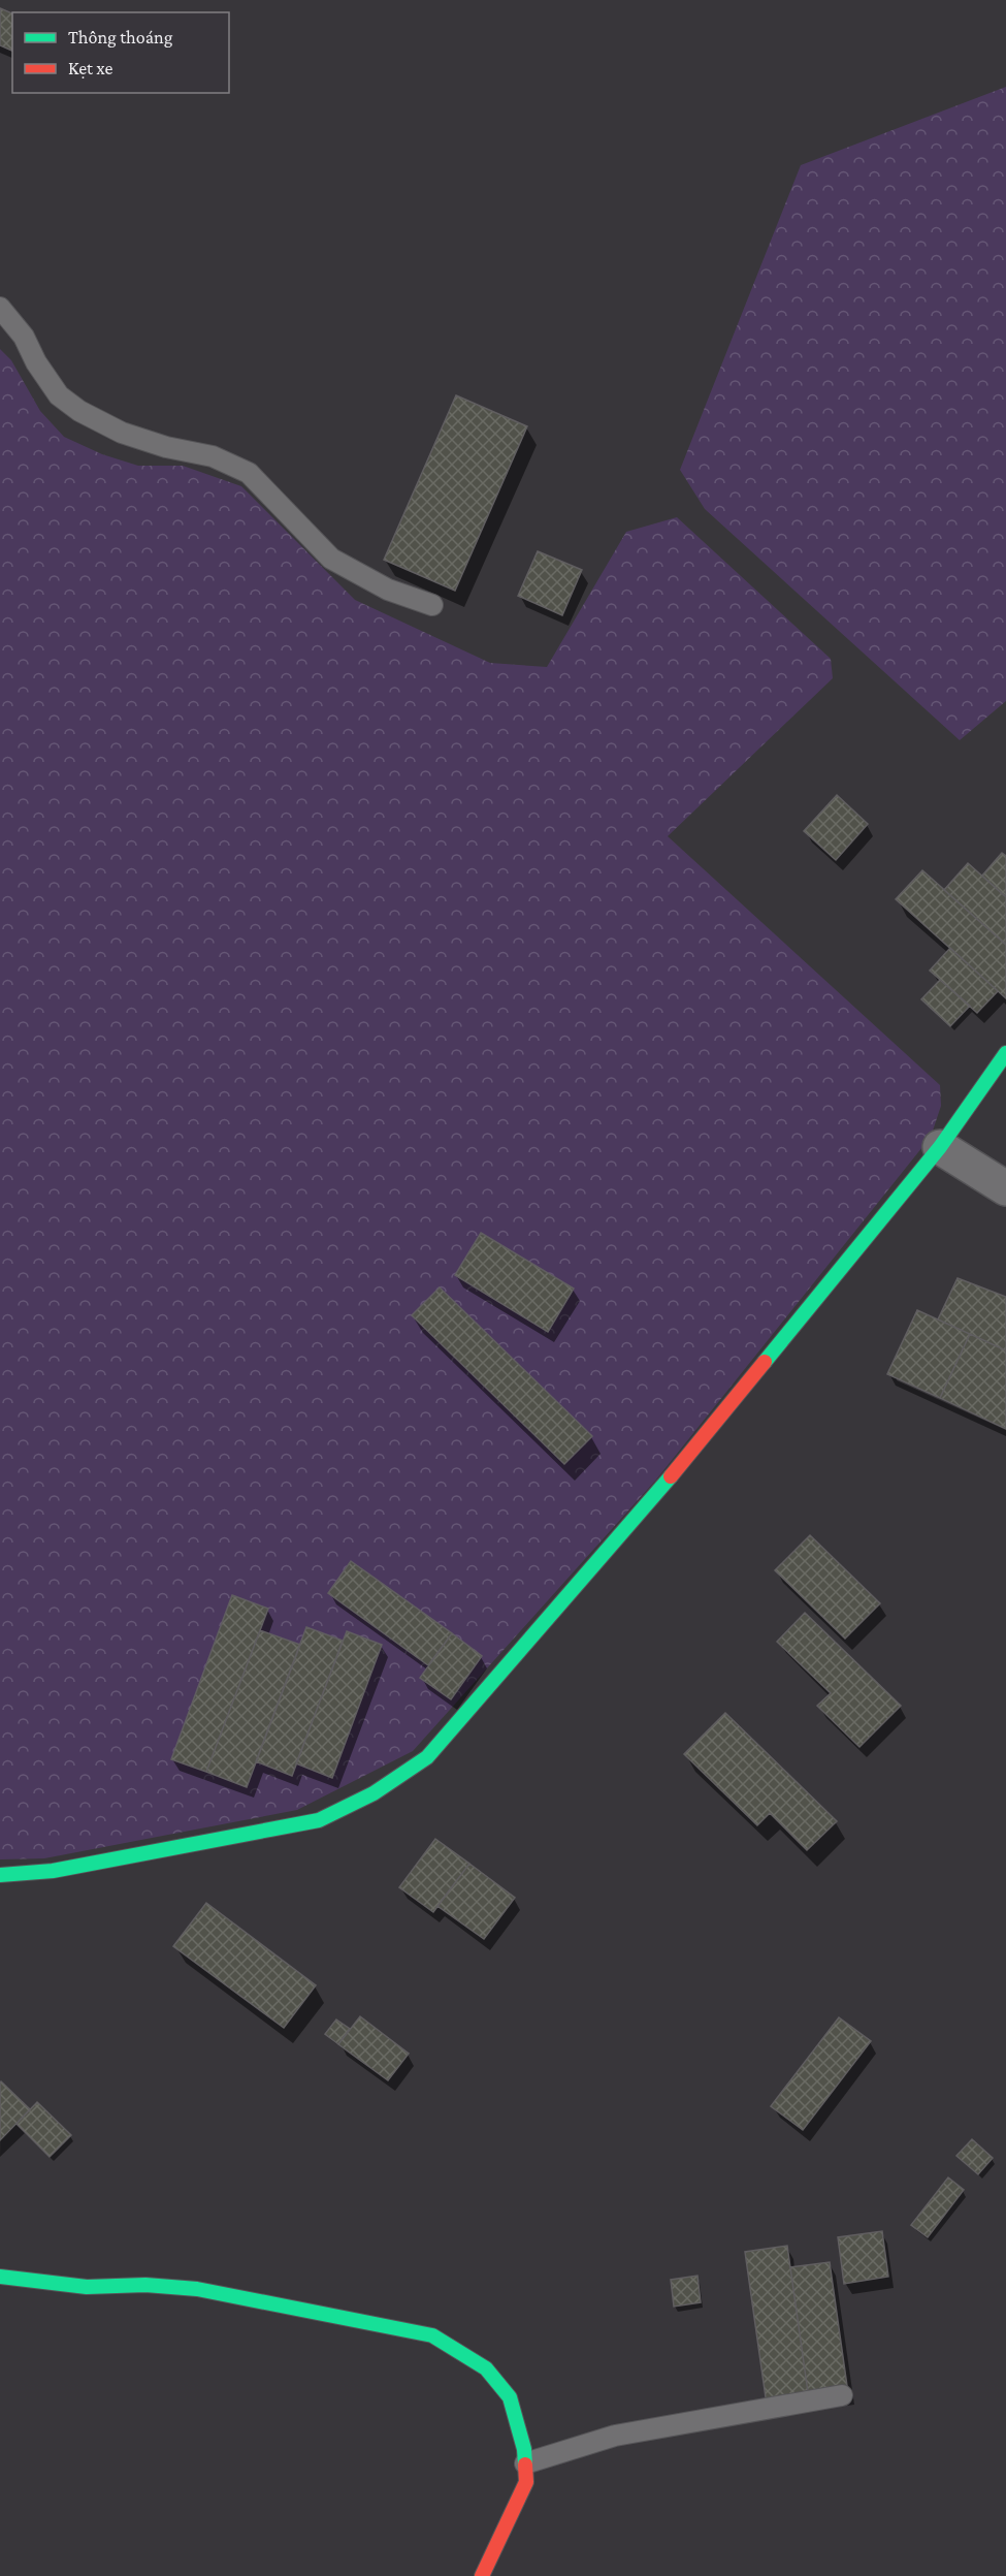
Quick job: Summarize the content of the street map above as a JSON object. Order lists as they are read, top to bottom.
{
  "legend": ["Thông thoáng", "Kẹt xe"]
}
